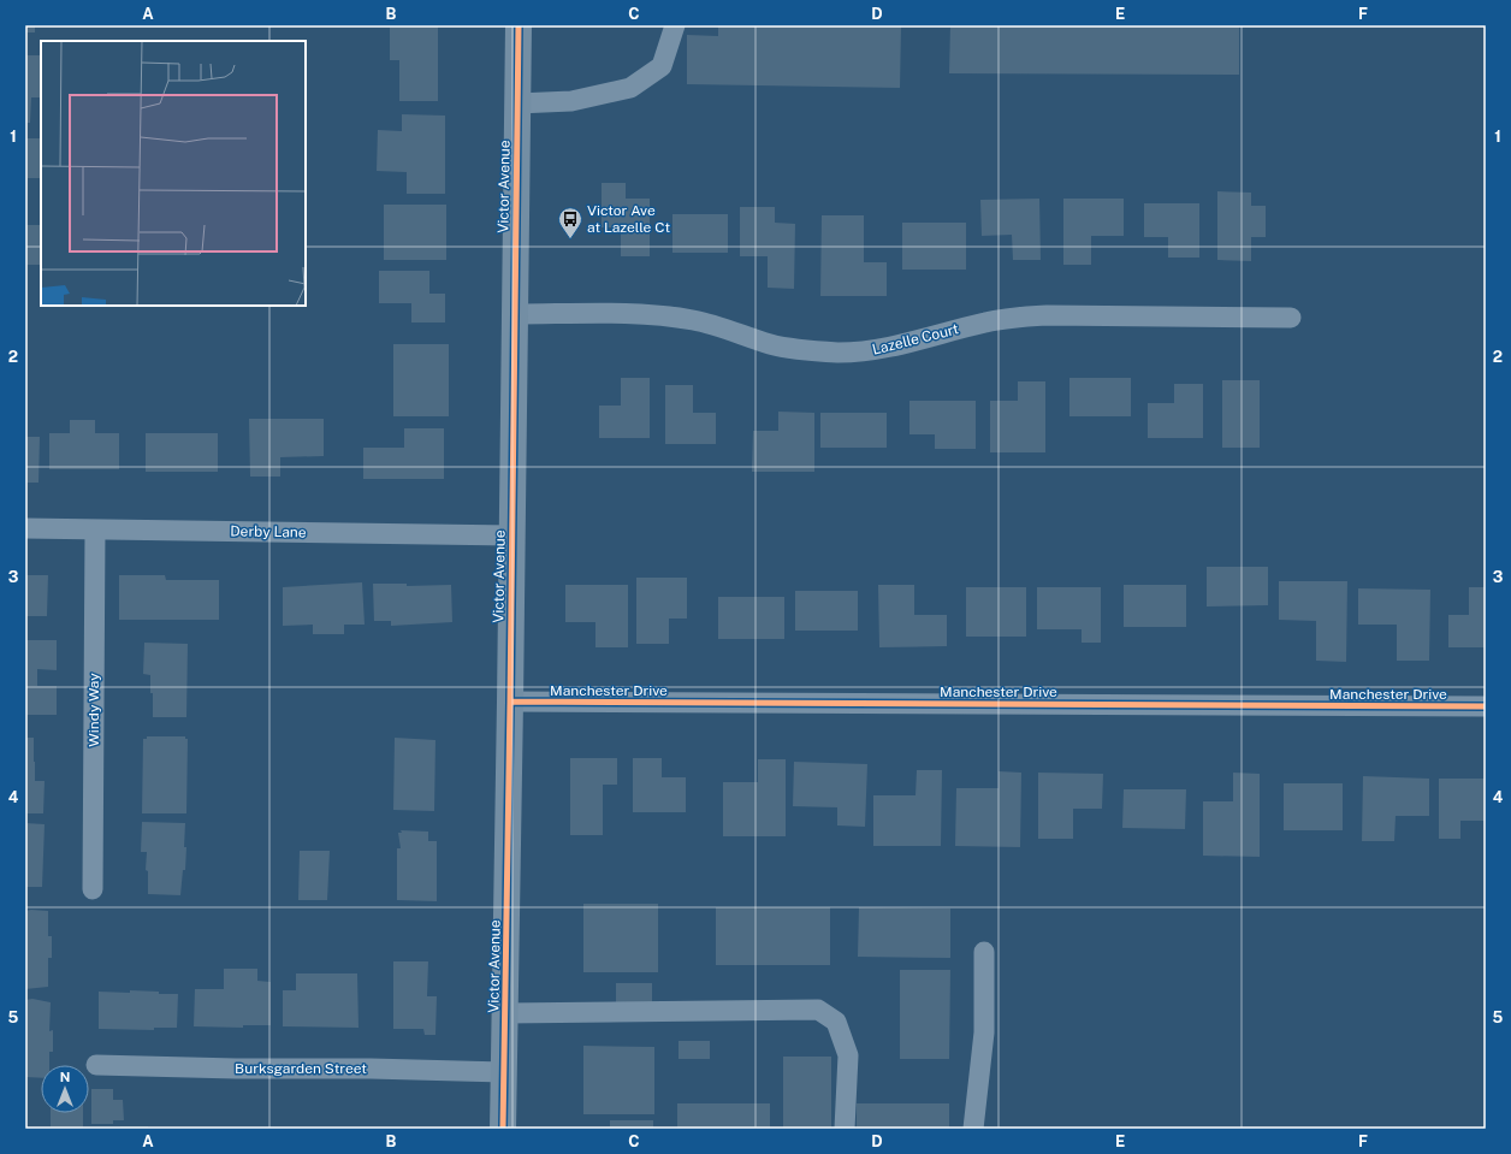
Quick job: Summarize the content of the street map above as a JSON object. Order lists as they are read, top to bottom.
{
  "streets": {
    "main road": ["Victor Avenue"],
    "street": [
      "Lazelle Court",
      "Derby Lane",
      "Manchester Drive",
      "Windy Way",
      "Burksgarden Street"
    ]
  },
  "crossings": [
    ["Victor Avenue", "Lazelle Court"],
    ["Victor Avenue", "Derby Lane"],
    ["Victor Avenue", "Manchester Drive"],
    ["Victor Avenue", "Burksgarden Street"],
    ["Derby Lane", "Windy Way"]
  ],
  "places": {
    "bus stop": ["Victor Ave at Lazelle Ct"]
  },
  "north": "top",
  "grid": {
    "columns": [
      "A",
      "B",
      "C",
      "D",
      "E",
      "F"
    ],
    "rows": [
      "1",
      "2",
      "3",
      "4",
      "5"
    ]
  }
}
